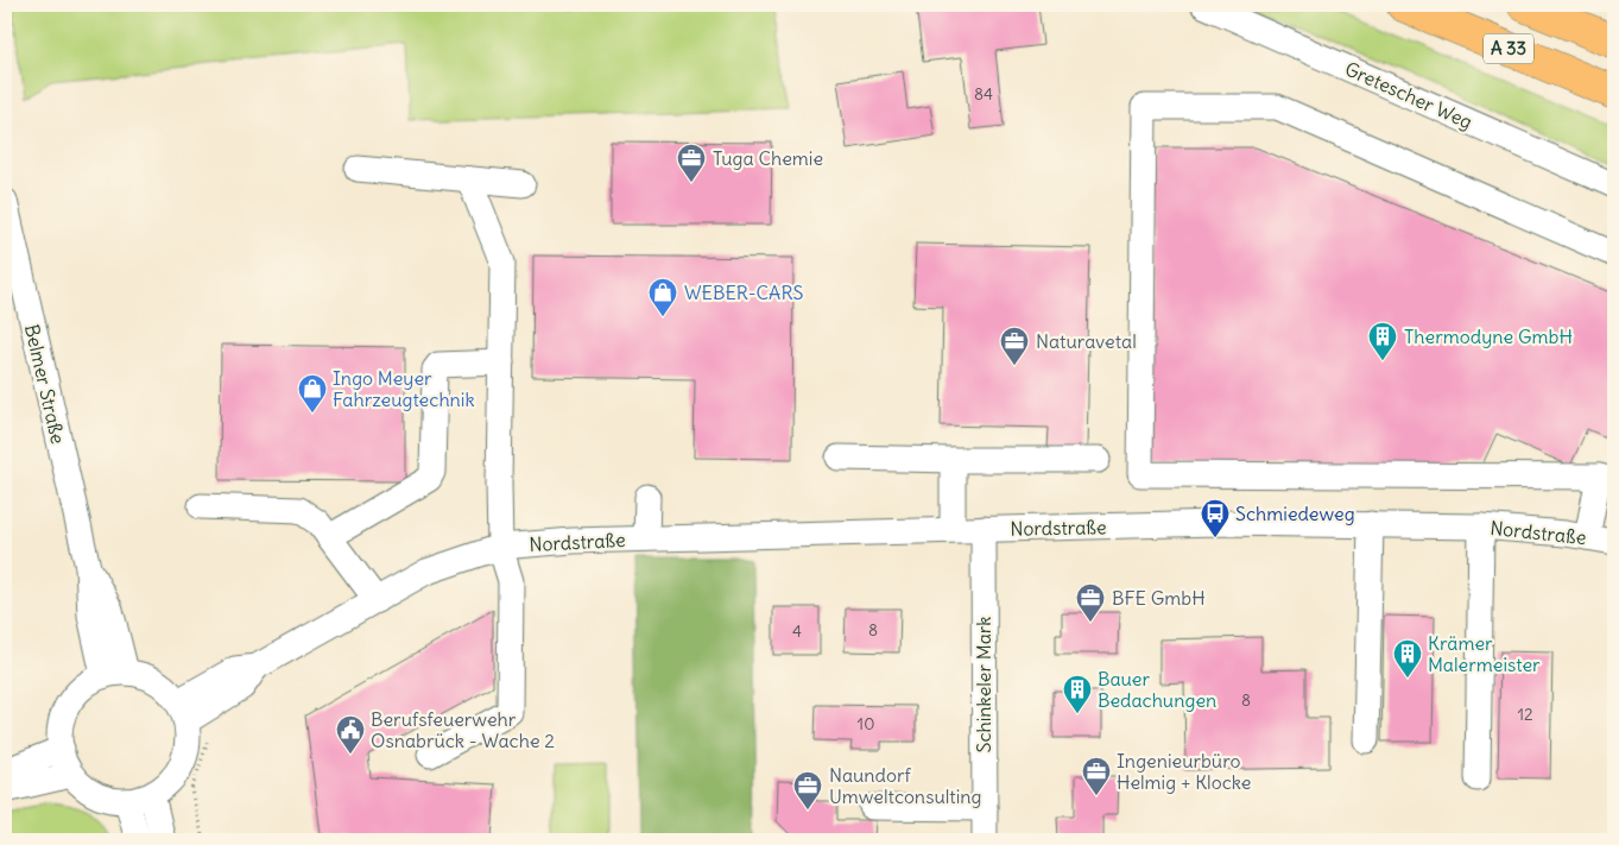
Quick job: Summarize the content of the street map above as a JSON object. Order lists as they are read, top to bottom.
{
  "streets": {
    "highway": ["A 33"],
    "street": [
      "Gretescher Weg",
      "Belmer Straße",
      "Nordstraße",
      "Schinkeler Mark"
    ]
  },
  "crossings": [
    ["Belmer Straße", "Nordstraße"],
    ["Nordstraße", "Schinkeler Mark"]
  ],
  "places": {
    "office": [
      "Tuga Chemie",
      "Naturavetal",
      "BFE GmbH",
      "Ingenieurbüro Helmig + Klocke",
      "Naundorf Umweltconsulting"
    ],
    "shop": ["WEBER-CARS", "Ingo Meyer Fahrzeugtechnik"],
    "building": ["Thermodyne GmbH", "Krämer Malermeister", "Bauer Bedachungen"],
    "bus stop": ["Schmiedeweg"],
    "public building": ["Berufsfeuerwehr Osnabrück - Wache 2"]
  },
  "house_numbers": [
    "84",
    "8",
    "4",
    "8",
    "12",
    "10"
  ]
}
